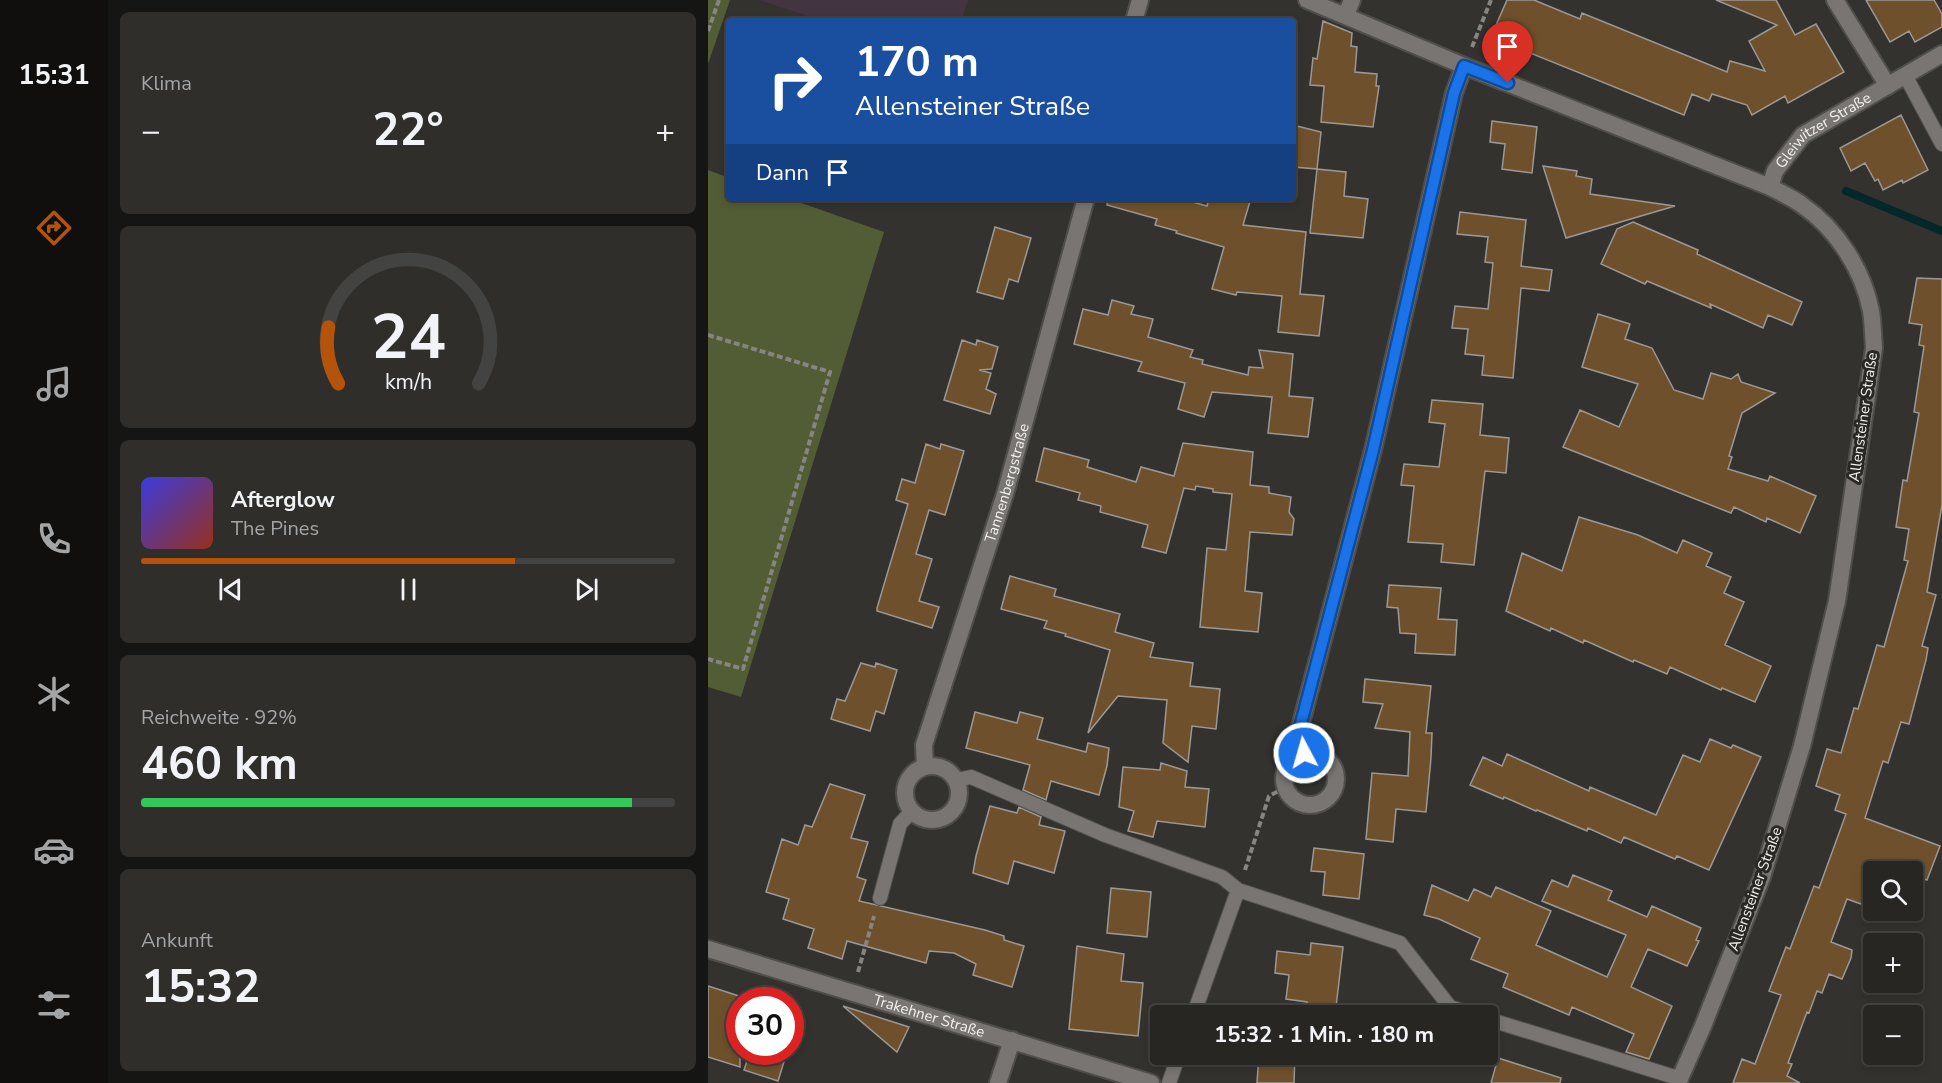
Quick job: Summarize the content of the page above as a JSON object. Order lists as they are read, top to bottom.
{
  "streets": {
    "street": [
      "Gleiwitzer Straße",
      "Allensteiner Straße",
      "Tannenbergstraße",
      "Trakehner Straße"
    ]
  },
  "crossings": [
    ["Gleiwitzer Straße", "Allensteiner Straße"]
  ],
  "page": {
    "tabs": "15:31",
    "tile": [
      "Klima",
      ["Reichweite · 92%", "460 km"],
      ["Ankunft", "15:32"]
    ],
    "turn": ["170 m", "Allensteiner Straße"],
    "heat": ["−", "22°", "+"],
    "then": "Dann",
    "song": ["Afterglow", "The Pines"],
    "map_buttons": ["+", "−"],
    "limit": "30",
    "trip": "15:32 · 1 Min. · 180 m",
    "gauge": ["24", "km/h"]
  }
}
